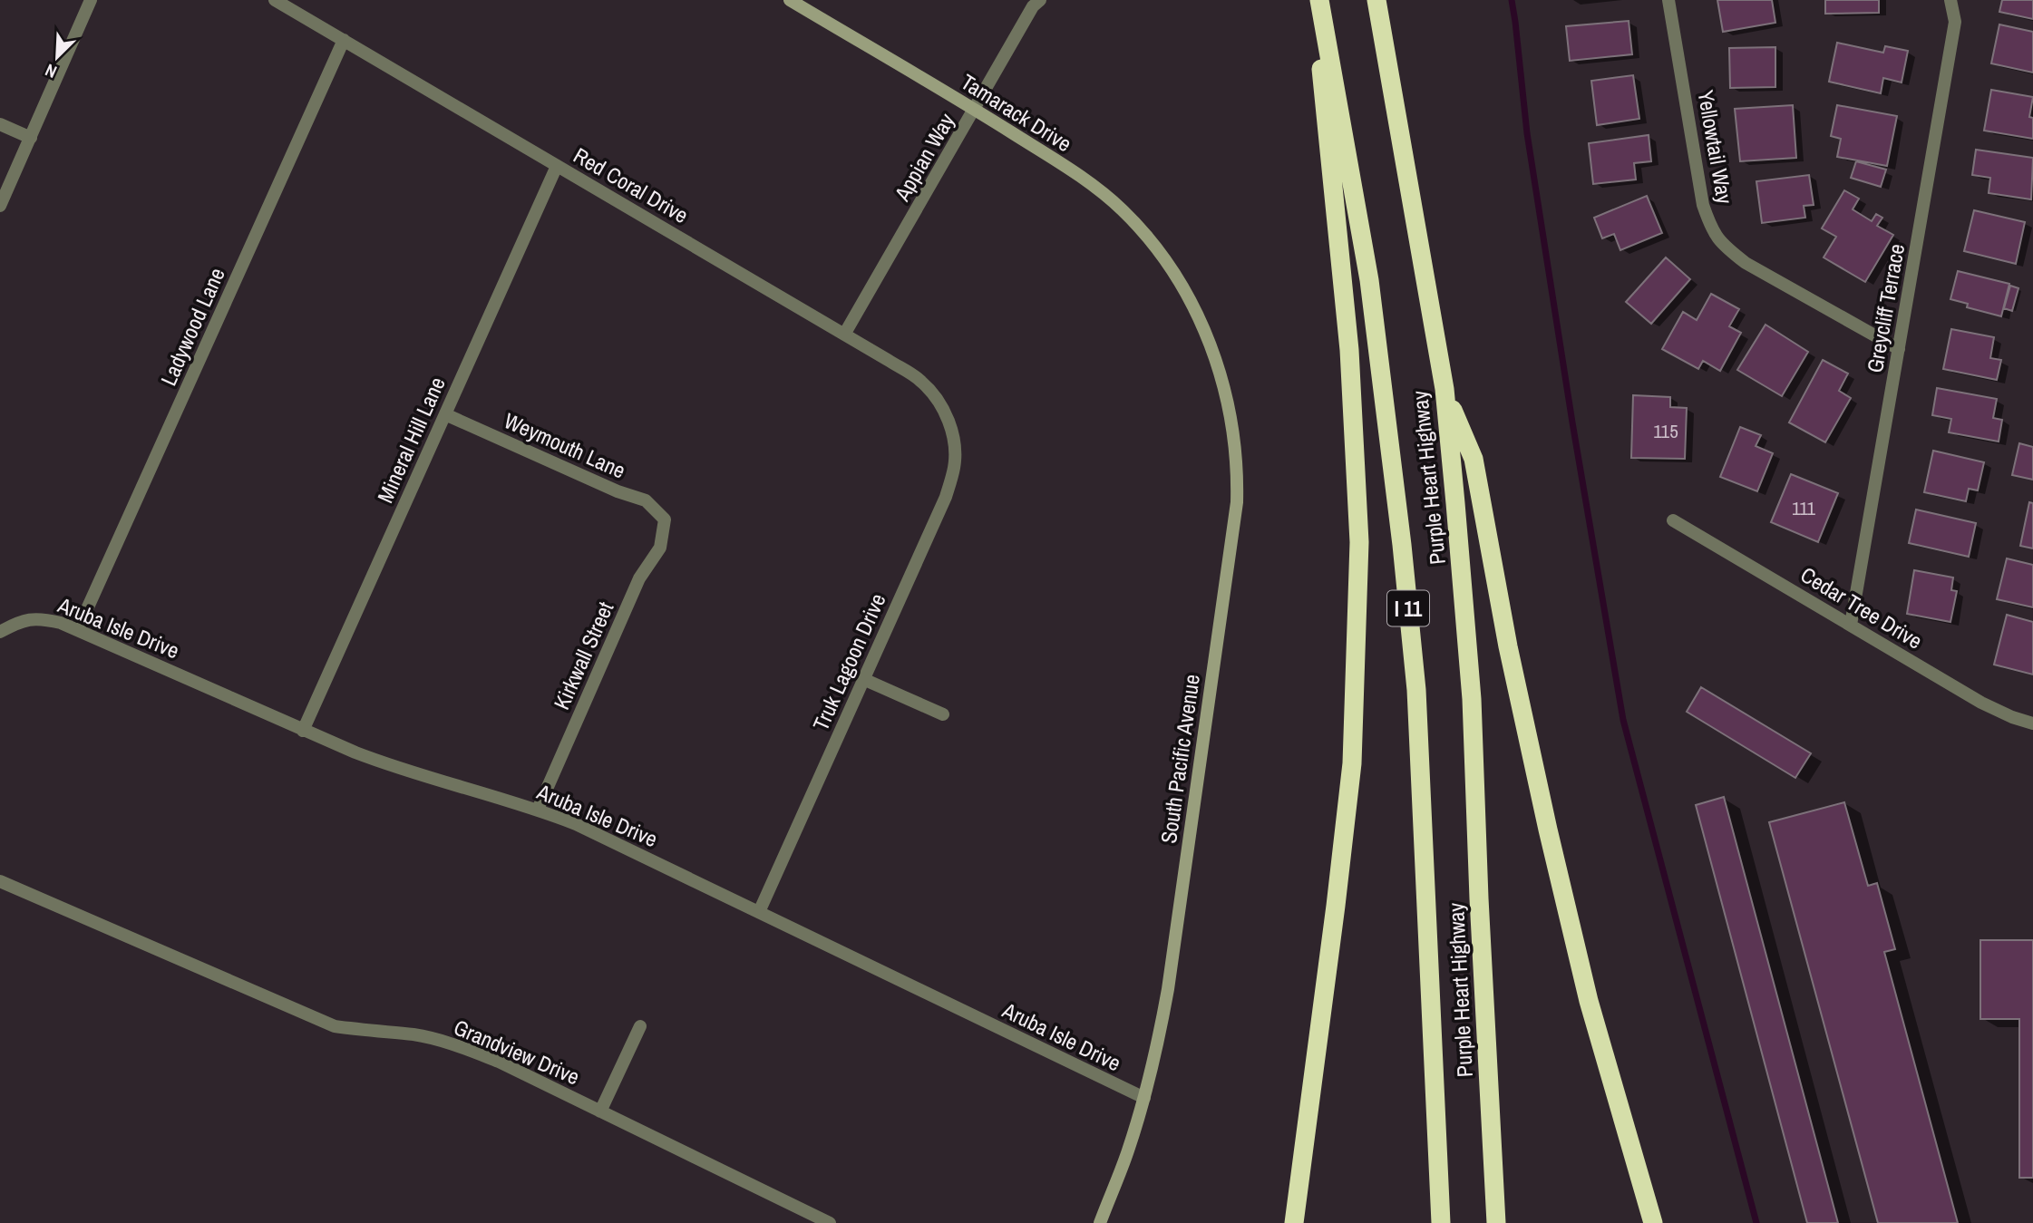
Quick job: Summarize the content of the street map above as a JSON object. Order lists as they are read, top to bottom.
{
  "streets": {
    "highway": ["Purple Heart Highway", "I 11"],
    "street": [
      "Tamarack Drive",
      "Yellowtail Way",
      "Appian Way",
      "Red Coral Drive",
      "Greycliff Terrace",
      "Ladywood Lane",
      "Mineral Hill Lane",
      "Weymouth Lane",
      "Cedar Tree Drive",
      "Aruba Isle Drive",
      "Kirkwall Street",
      "Truk Lagoon Drive",
      "South Pacific Avenue",
      "Grandview Drive"
    ]
  },
  "crossings": [
    ["Tamarack Drive", "Appian Way"],
    ["Tamarack Drive", "South Pacific Avenue"],
    ["Yellowtail Way", "Greycliff Terrace"],
    ["Appian Way", "Red Coral Drive"],
    ["Red Coral Drive", "Ladywood Lane"],
    ["Red Coral Drive", "Mineral Hill Lane"],
    ["Red Coral Drive", "Truk Lagoon Drive"],
    ["Greycliff Terrace", "Cedar Tree Drive"],
    ["Ladywood Lane", "Aruba Isle Drive"],
    ["Mineral Hill Lane", "Weymouth Lane"],
    ["Mineral Hill Lane", "Aruba Isle Drive"],
    ["Weymouth Lane", "Kirkwall Street"],
    ["Aruba Isle Drive", "Kirkwall Street"],
    ["Aruba Isle Drive", "Truk Lagoon Drive"],
    ["Aruba Isle Drive", "South Pacific Avenue"]
  ],
  "house_numbers": ["115", "111"],
  "north": "bottom left"
}
